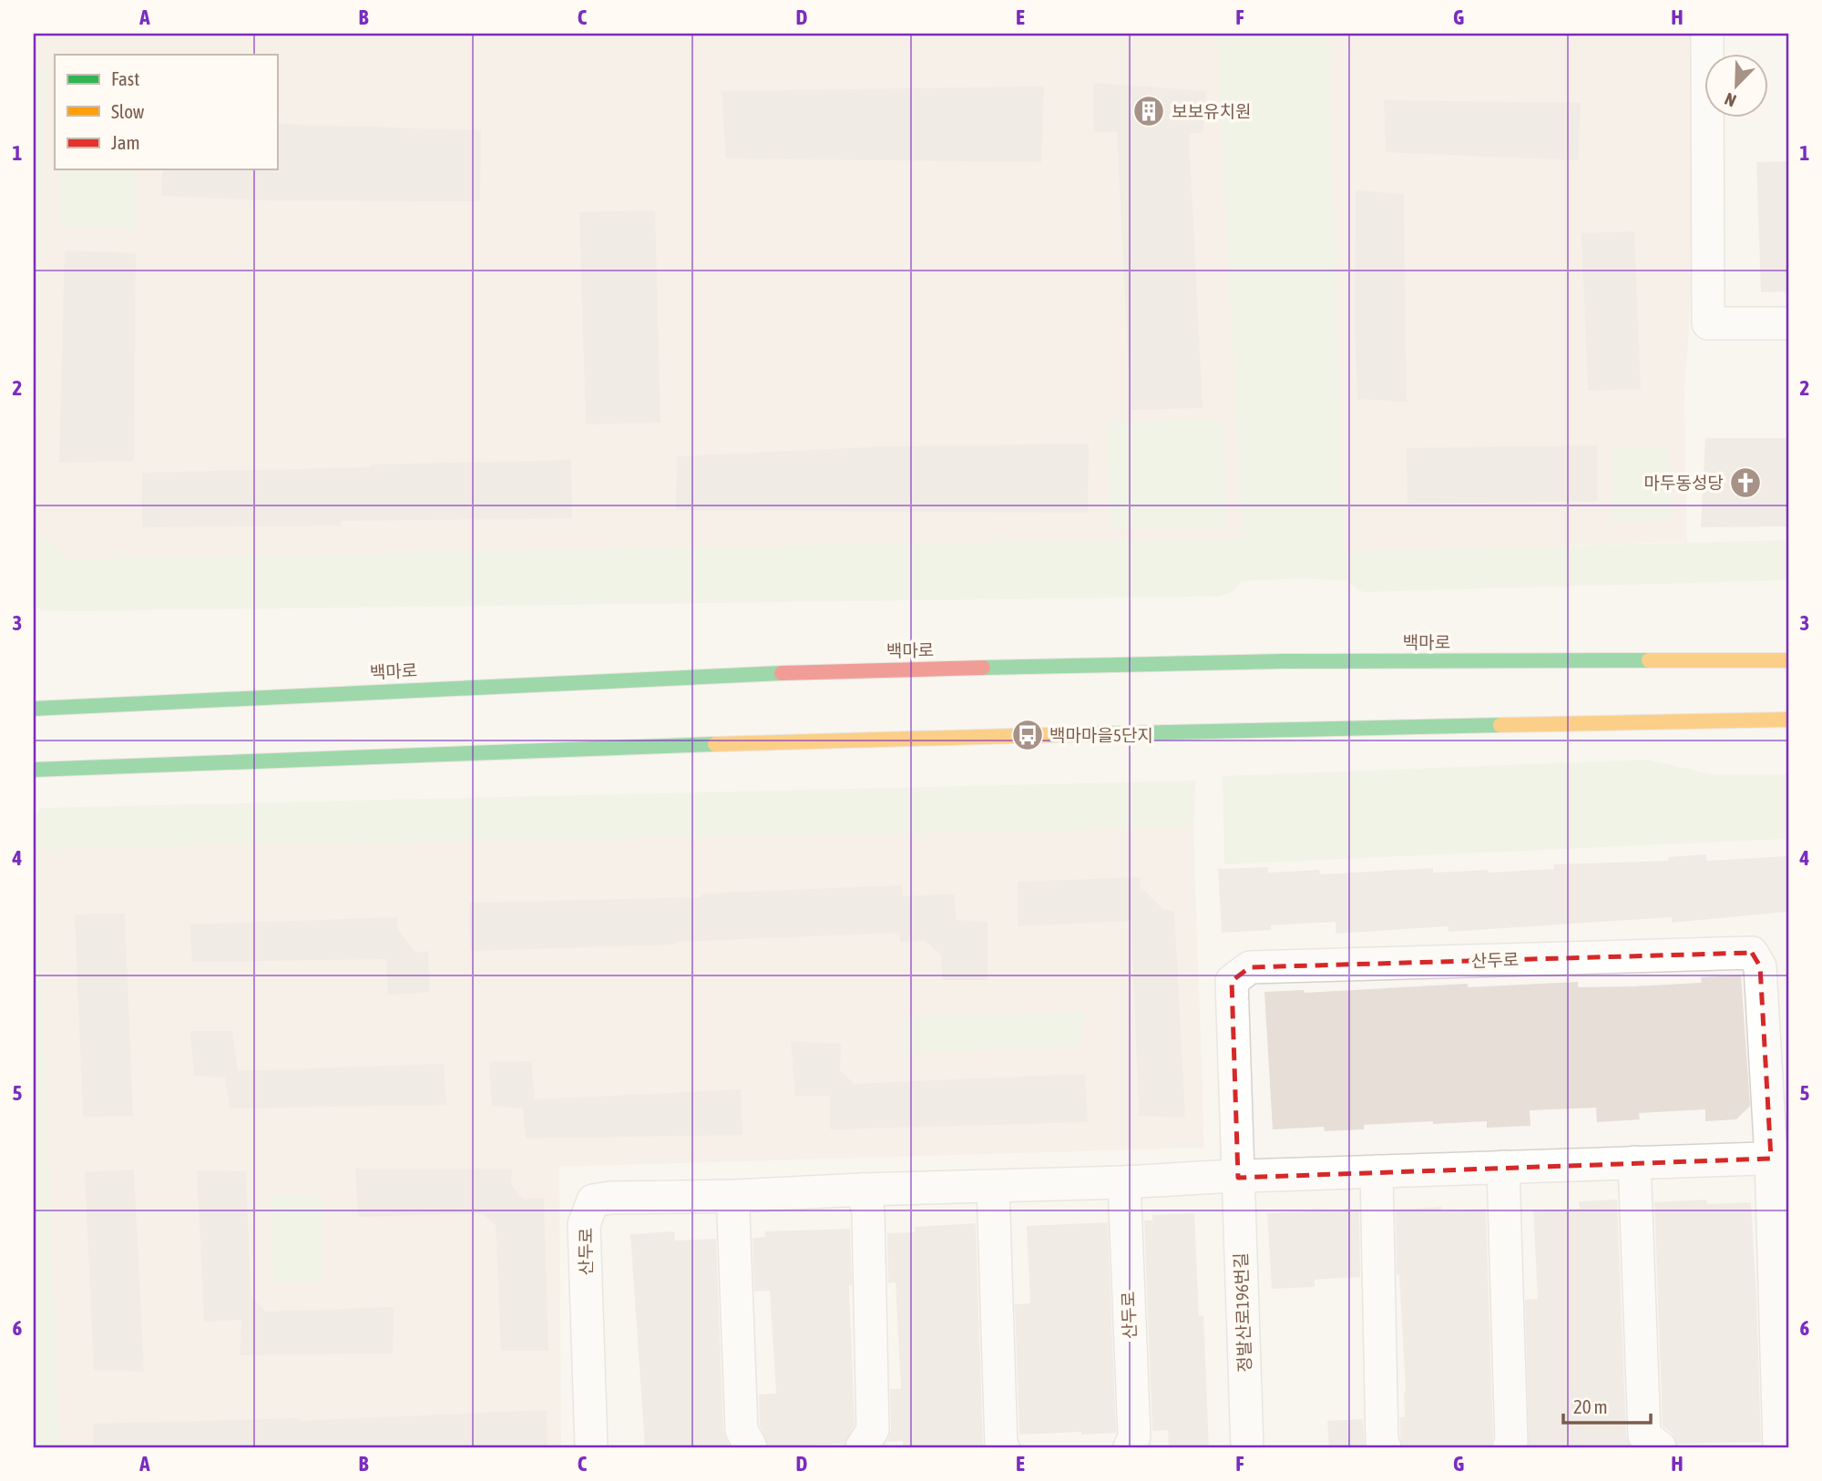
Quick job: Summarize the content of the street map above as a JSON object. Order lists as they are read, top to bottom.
{
  "streets": {
    "main road": ["백마로"],
    "street": ["산두로", "정발산로196번길"]
  },
  "crossings": [
    ["산두로", "정발산로196번길"]
  ],
  "places": {
    "building": ["보보유치원"],
    "church": ["마두동성당"],
    "bus stop": ["백마마을5단지"]
  },
  "legend": ["Fast", "Slow", "Jam"],
  "scale_bar": "20 m",
  "north": "bottom left",
  "grid": {
    "columns": [
      "A",
      "B",
      "C",
      "D",
      "E",
      "F",
      "G",
      "H"
    ],
    "rows": [
      "1",
      "2",
      "3",
      "4",
      "5",
      "6"
    ]
  }
}
